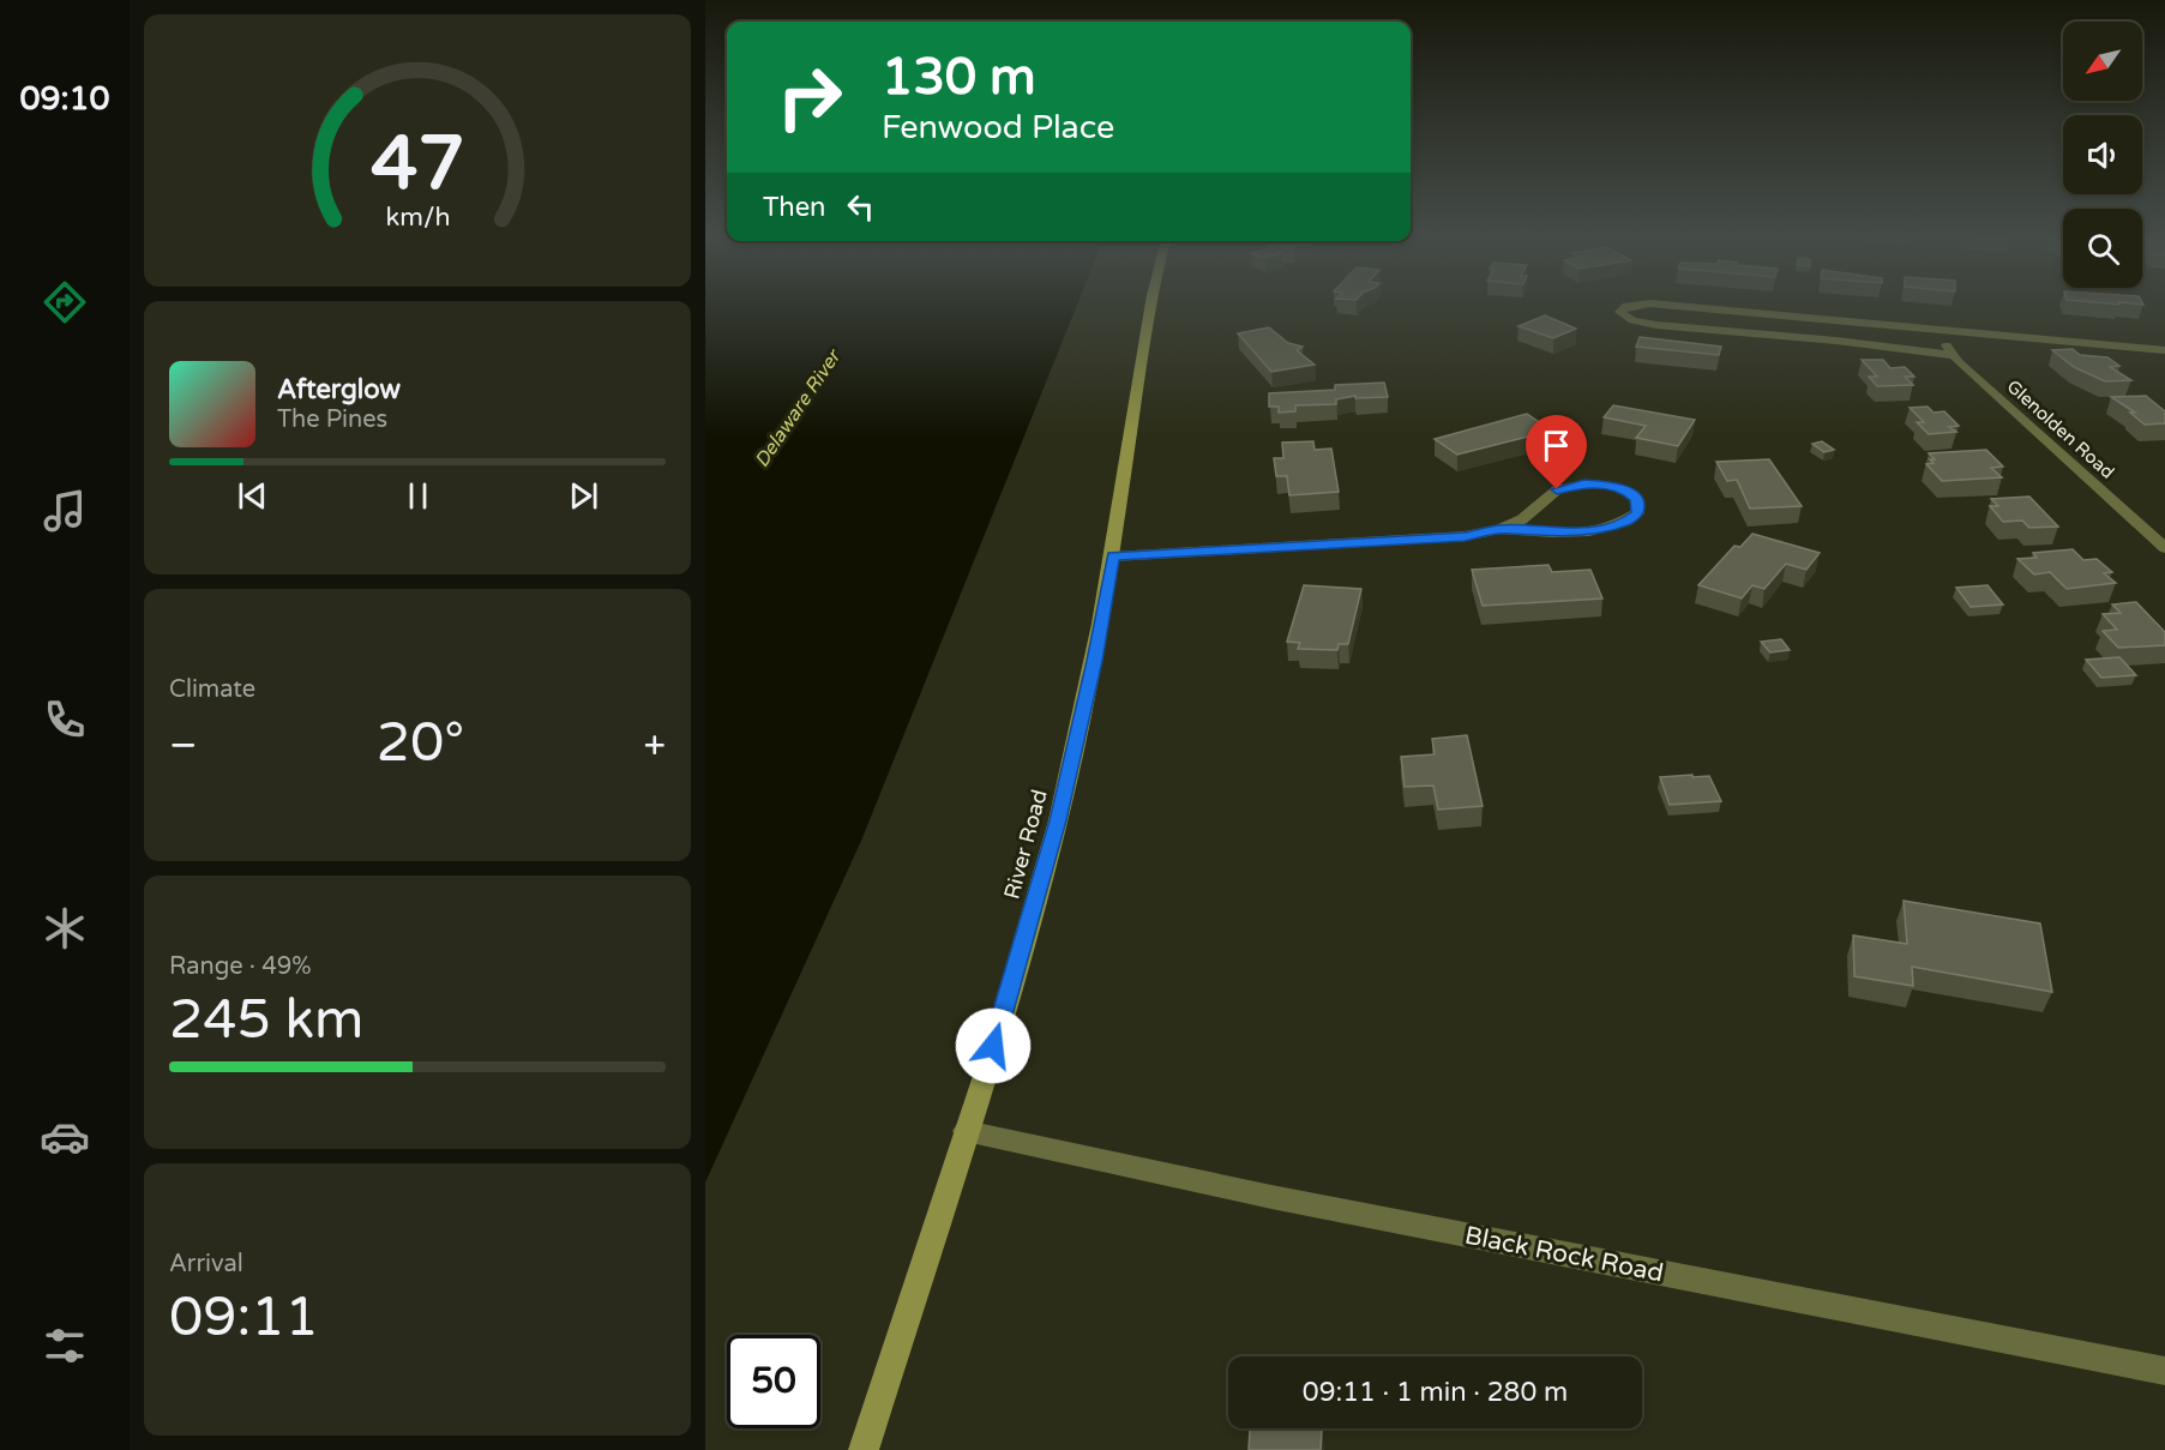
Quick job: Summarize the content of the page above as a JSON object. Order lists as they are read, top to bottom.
{
  "streets": {
    "main road": ["River Road"],
    "street": ["Glenolden Road", "Black Rock Road"]
  },
  "crossings": [
    ["River Road", "Black Rock Road"]
  ],
  "water": ["Delaware River"],
  "north": "bottom left",
  "page": {
    "tabs": "09:10",
    "turn": ["130 m", "Fenwood Place"],
    "then": "Then",
    "song": ["Afterglow", "The Pines"],
    "tile": [
      "Climate",
      ["Range · 49%", "245 km"],
      ["Arrival", "09:11"]
    ],
    "heat": ["−", "20°", "+"],
    "limit": "50",
    "trip": "09:11 · 1 min · 280 m",
    "gauge": ["47", "km/h"]
  }
}
